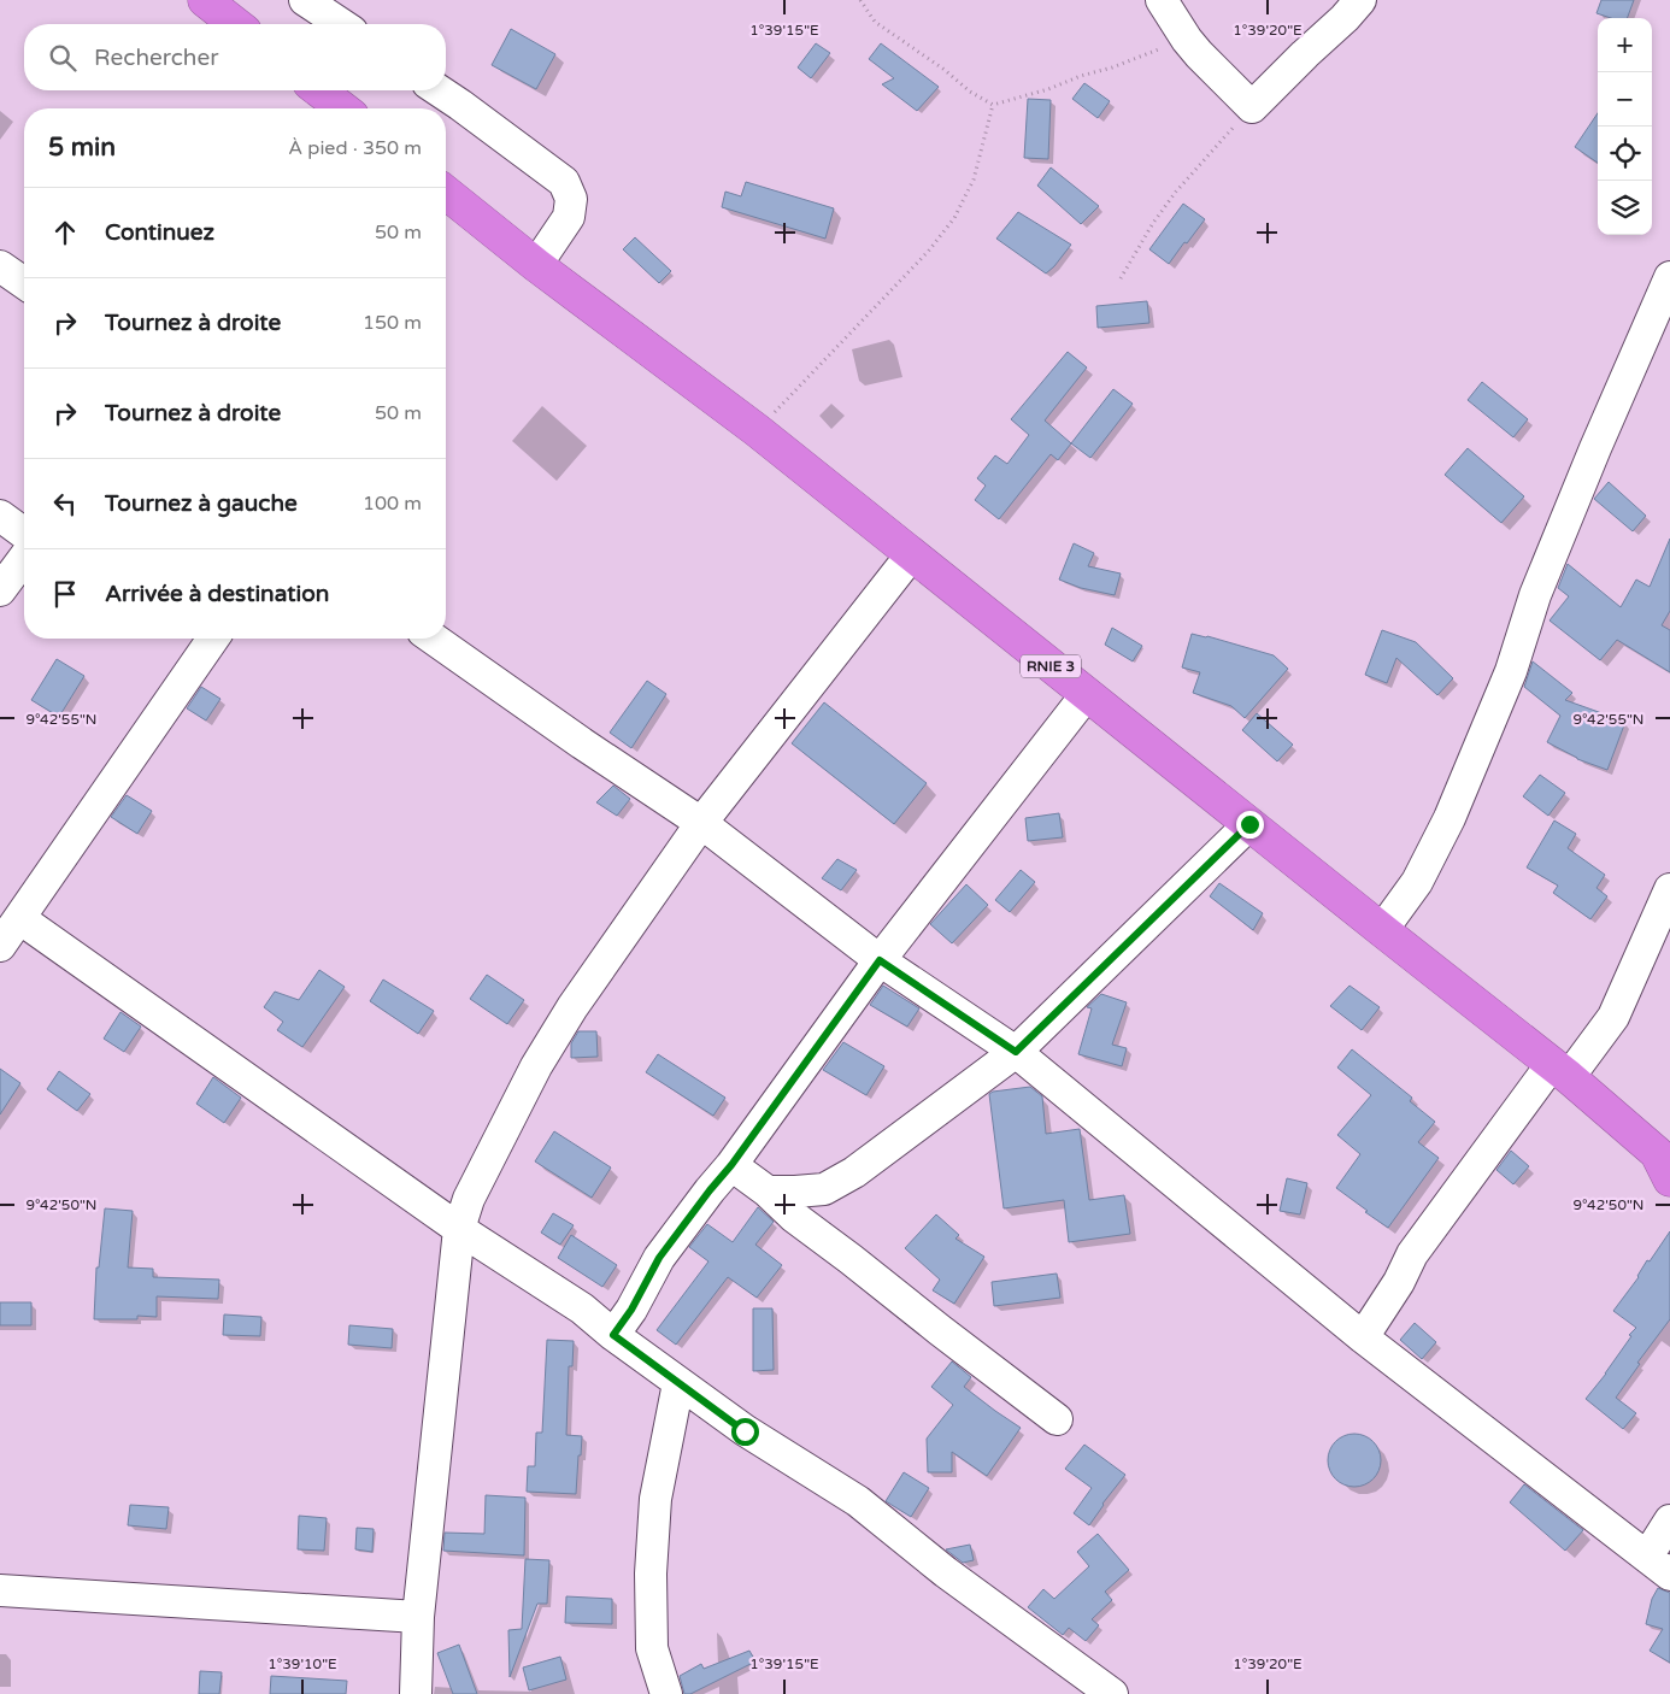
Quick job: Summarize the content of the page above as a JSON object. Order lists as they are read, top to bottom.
{
  "streets": {
    "highway": ["RNIE 3"]
  },
  "page": {
    "map_buttons": ["+", "−"],
    "search": "Rechercher",
    "heading": ["5 min", "À pied · 350 m"],
    "list": [
      ["Continuez", "50 m"],
      ["Tournez à droite", "150 m"],
      ["Tournez à droite", "50 m"],
      ["Tournez à gauche", "100 m"],
      "Arrivée à destination"
    ]
  },
  "coordinates": [
    "1°39'15\"E",
    "1°39'20\"E",
    "9°42'55\"N",
    "9°42'50\"N",
    "1°39'10\"E"
  ]
}
